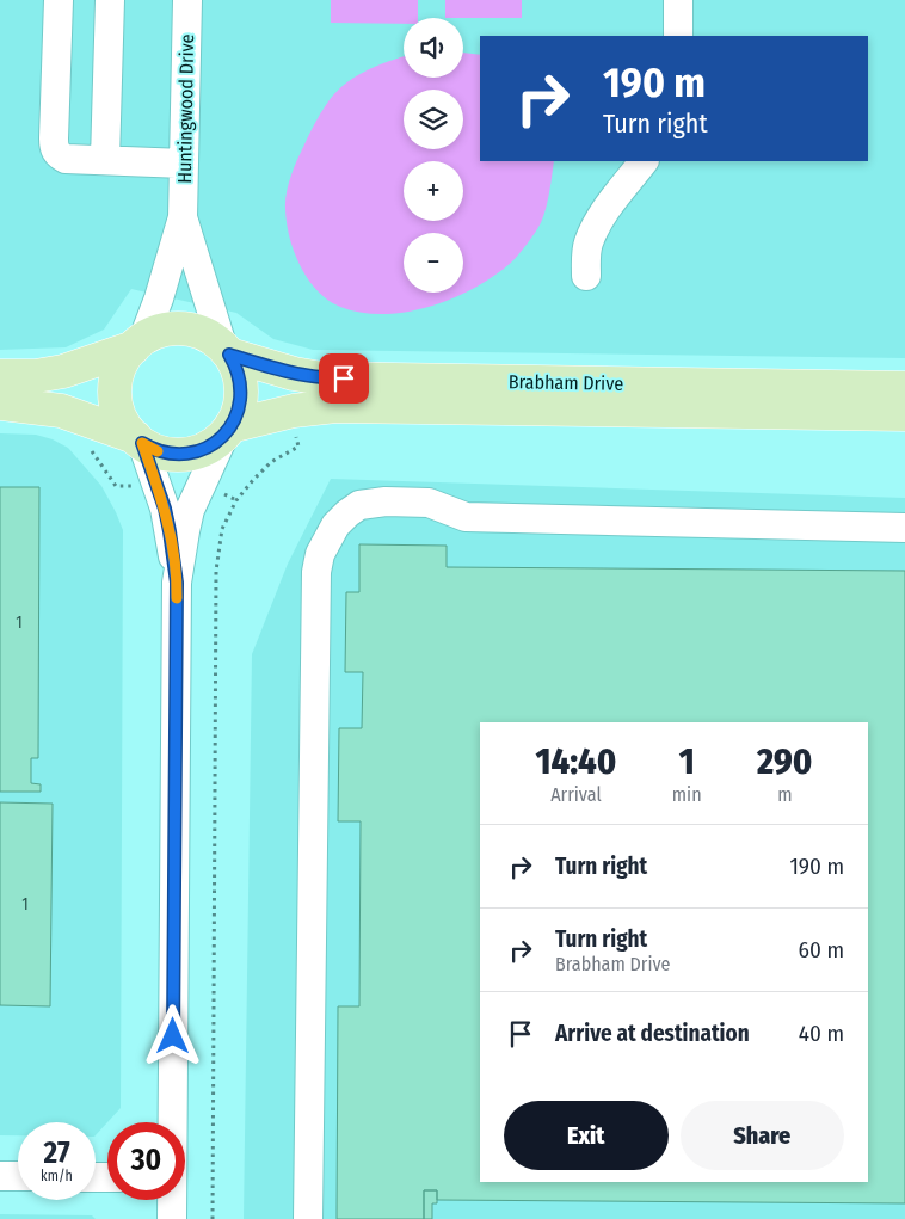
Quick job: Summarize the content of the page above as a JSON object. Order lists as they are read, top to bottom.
{
  "streets": {
    "main road": ["Brabham Drive"],
    "street": ["Huntingwood Drive"]
  },
  "crossings": [
    ["Huntingwood Drive", "Brabham Drive"]
  ],
  "house_numbers": ["1", "1"],
  "page": {
    "map_buttons": ["+", "−"],
    "turn": ["190 m", "Turn right"],
    "eta": [
      "14:40",
      "Arrival",
      "1",
      "min",
      "290",
      "m"
    ],
    "list": [
      {
        "name": "Turn right",
        "value": "190 m"
      },
      {
        "name": "Turn right",
        "note": "Brabham Drive",
        "value": "60 m"
      },
      {
        "name": "Arrive at destination",
        "value": "40 m"
      }
    ],
    "buttons": ["Exit", "Share"],
    "speed": "27 km/h",
    "limit": "30"
  }
}
